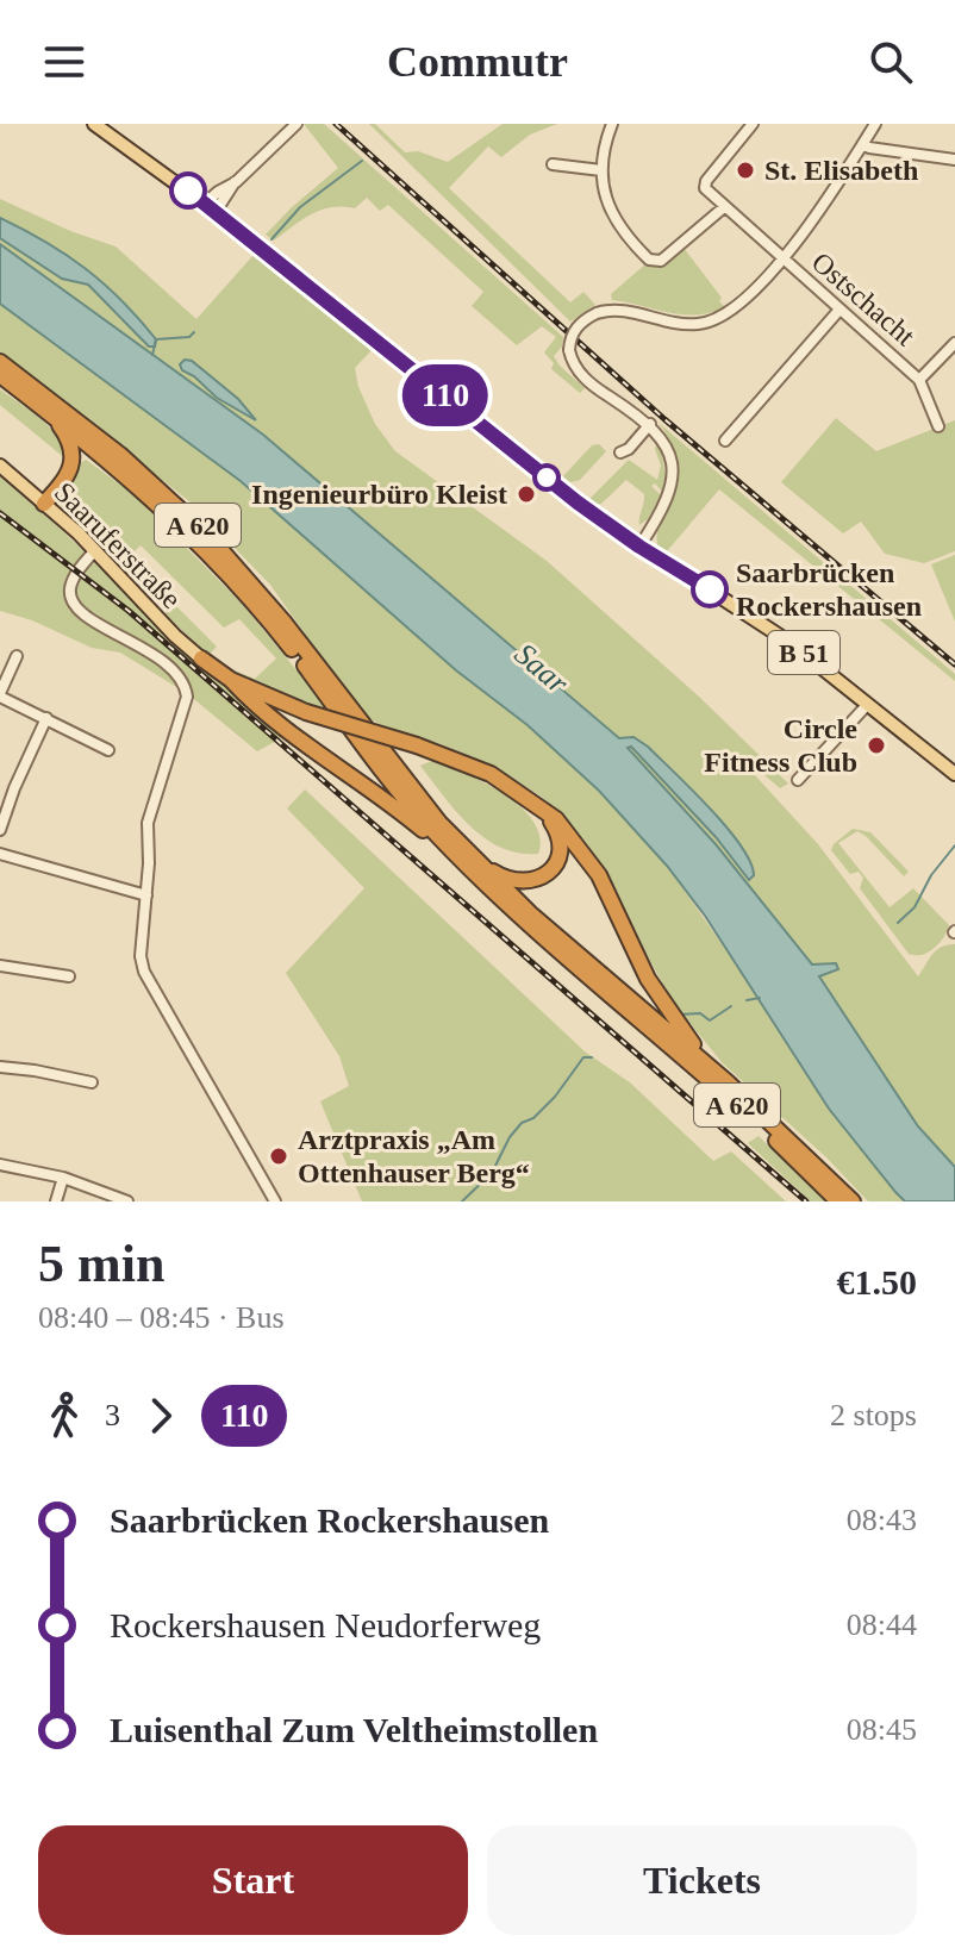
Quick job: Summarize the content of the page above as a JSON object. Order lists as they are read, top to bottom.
{
  "streets": {
    "highway": ["A 620"],
    "main road": ["Saaruferstraße", "B 51"],
    "street": ["Ostschacht"]
  },
  "water": ["Saar"],
  "places": [
    "St. Elisabeth",
    "Ingenieurbüro Kleist",
    "Saarbrücken Rockershausen",
    "Circle Fitness Club",
    "Arztpraxis „Am Ottenhauser Berg“"
  ],
  "lines": ["bus line 110"],
  "page": {
    "header": "Commutr",
    "on_map": "110",
    "heading": ["5 min", "08:40 – 08:45 · Bus", "€1.50"],
    "legs": ["3", "110", "2 stops"],
    "list": [
      {
        "name": "Saarbrücken Rockershausen",
        "value": "08:43"
      },
      {
        "name": "Rockershausen Neudorferweg",
        "value": "08:44"
      },
      {
        "name": "Luisenthal Zum Veltheimstollen",
        "value": "08:45"
      }
    ],
    "buttons": ["Start", "Tickets"]
  }
}
